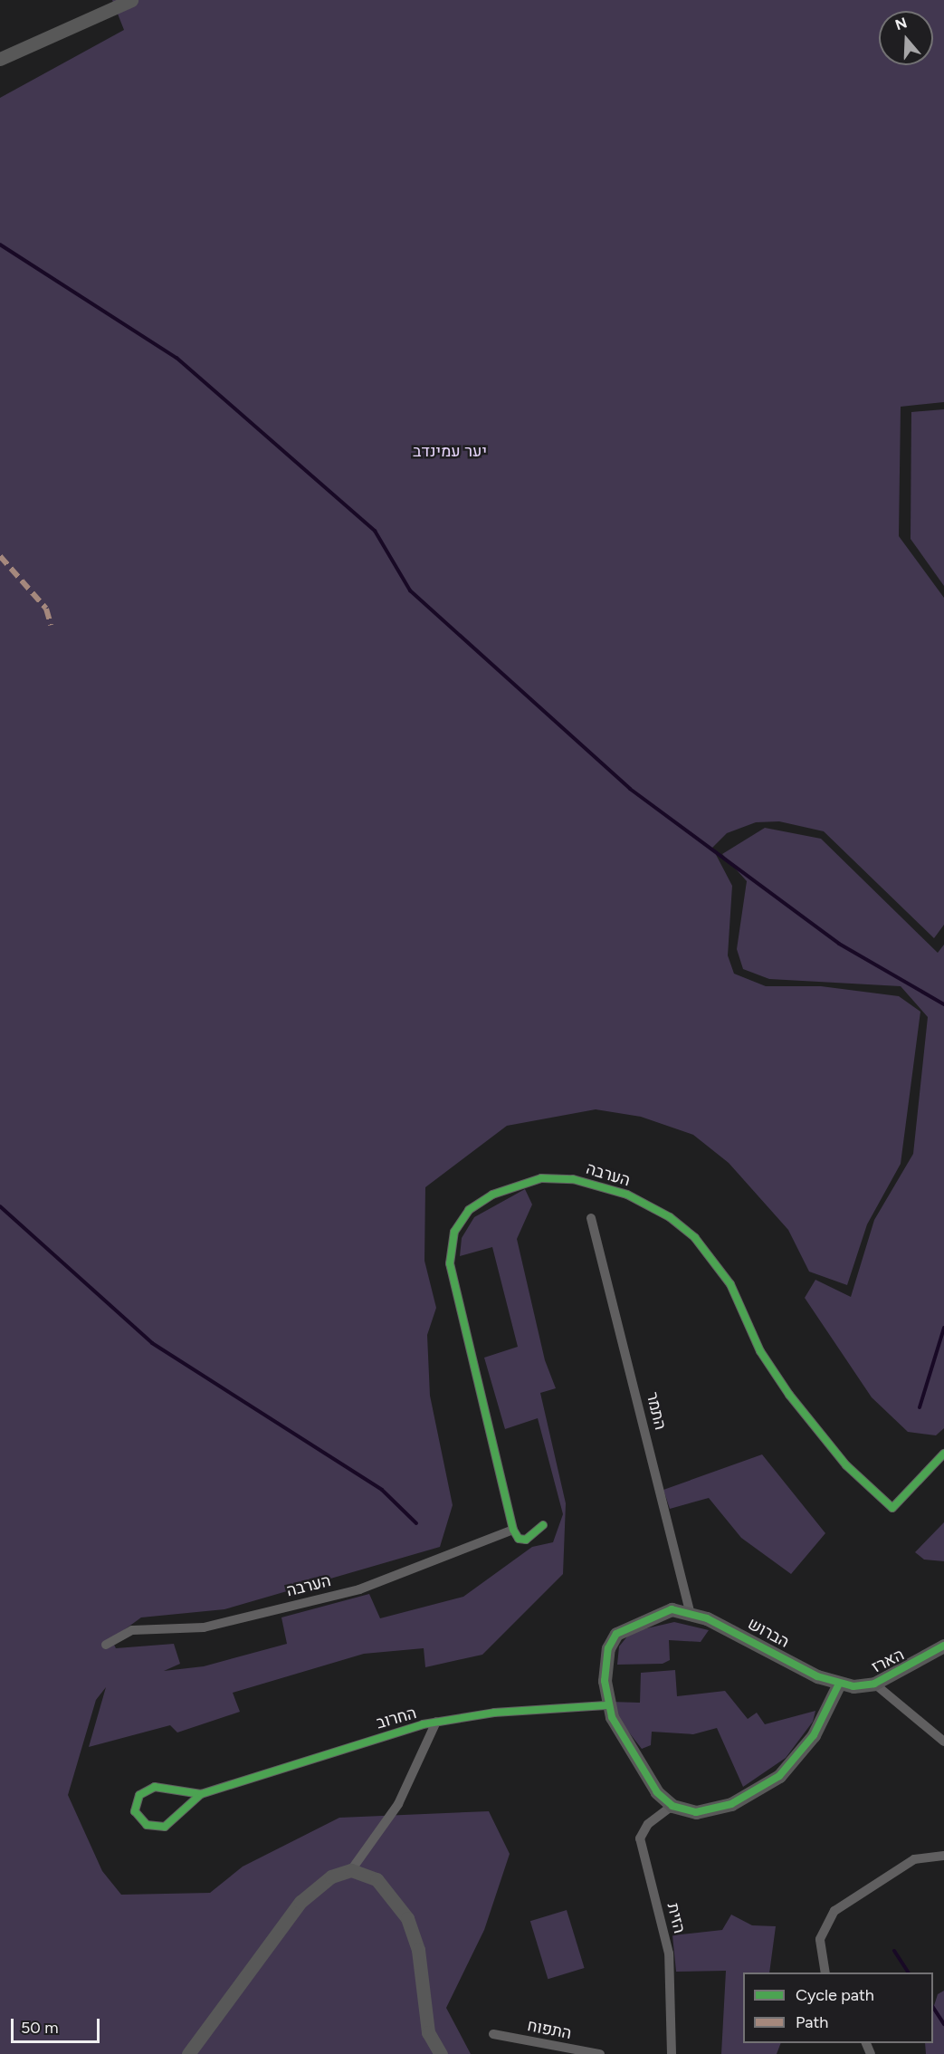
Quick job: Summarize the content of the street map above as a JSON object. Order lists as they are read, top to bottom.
{
  "streets": {
    "street": [
      "הערבה",
      "התמר",
      "הברוש",
      "הארז",
      "החרוב",
      "הזית",
      "התפוח"
    ]
  },
  "crossings": [
    ["התמר", "הברוש"],
    ["הברוש", "הארז"],
    ["הברוש", "החרוב"]
  ],
  "parks": ["יער עמינדב"],
  "legend": ["Cycle path", "Path"],
  "scale_bar": "50 m",
  "north": "top"
}
